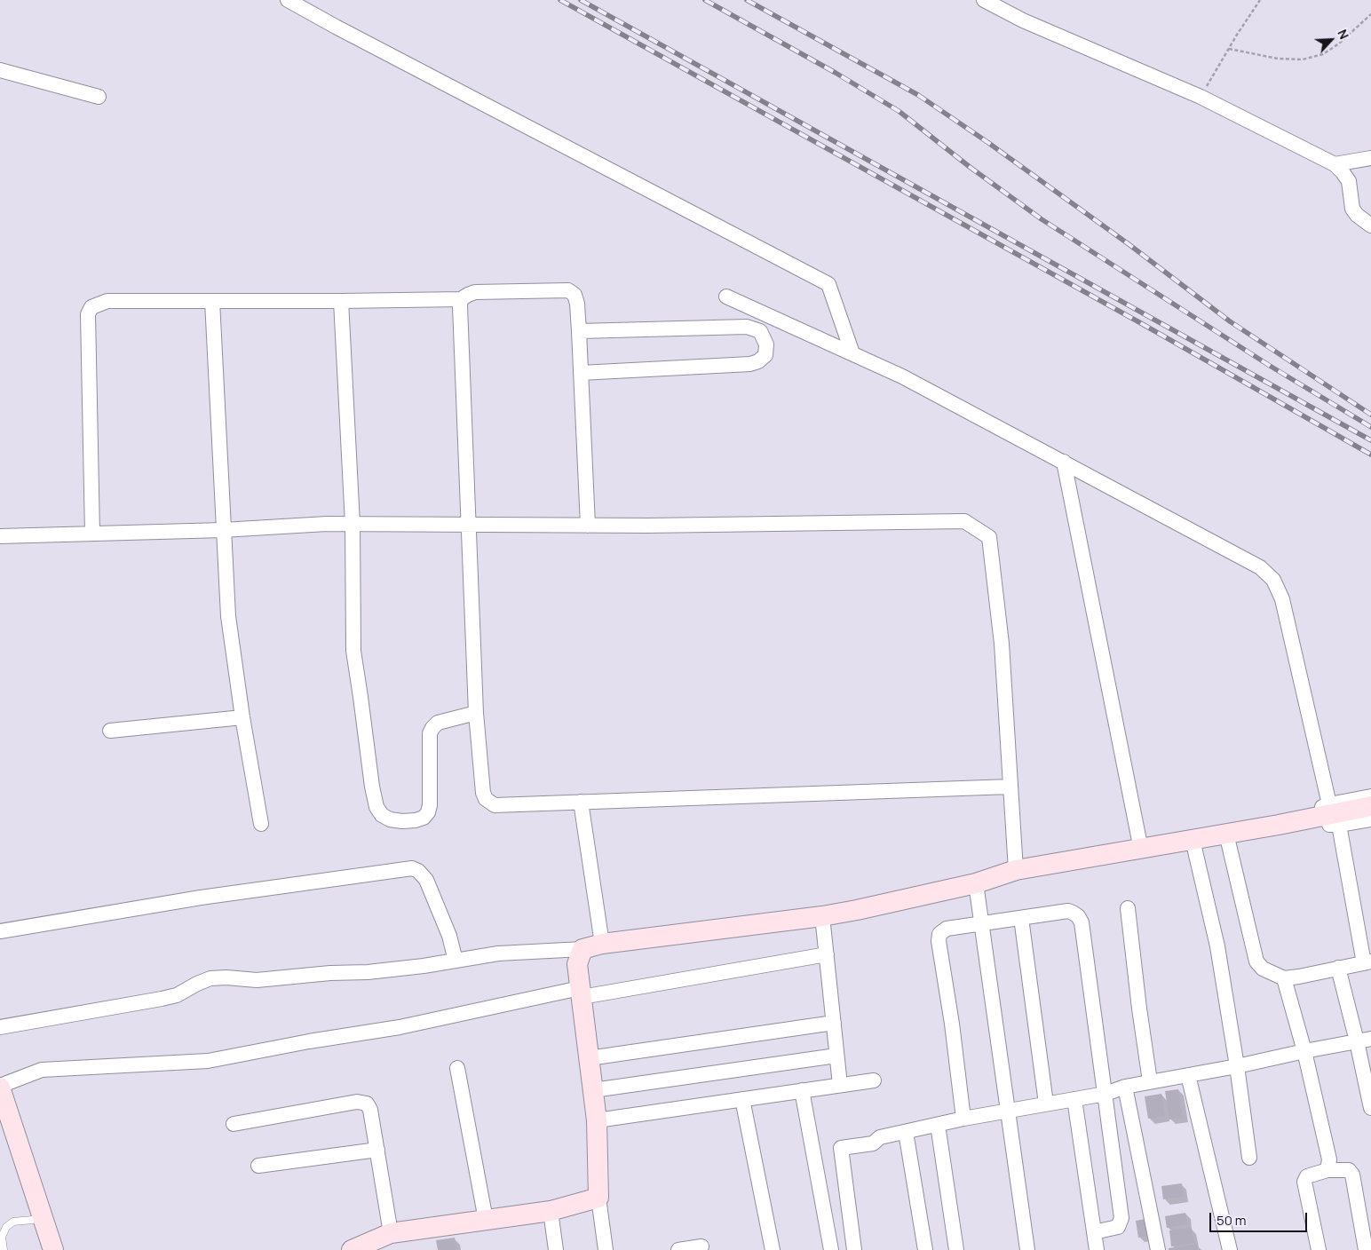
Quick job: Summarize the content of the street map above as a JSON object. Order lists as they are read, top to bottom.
{
  "scale_bar": "50 m",
  "north": "top right"
}
